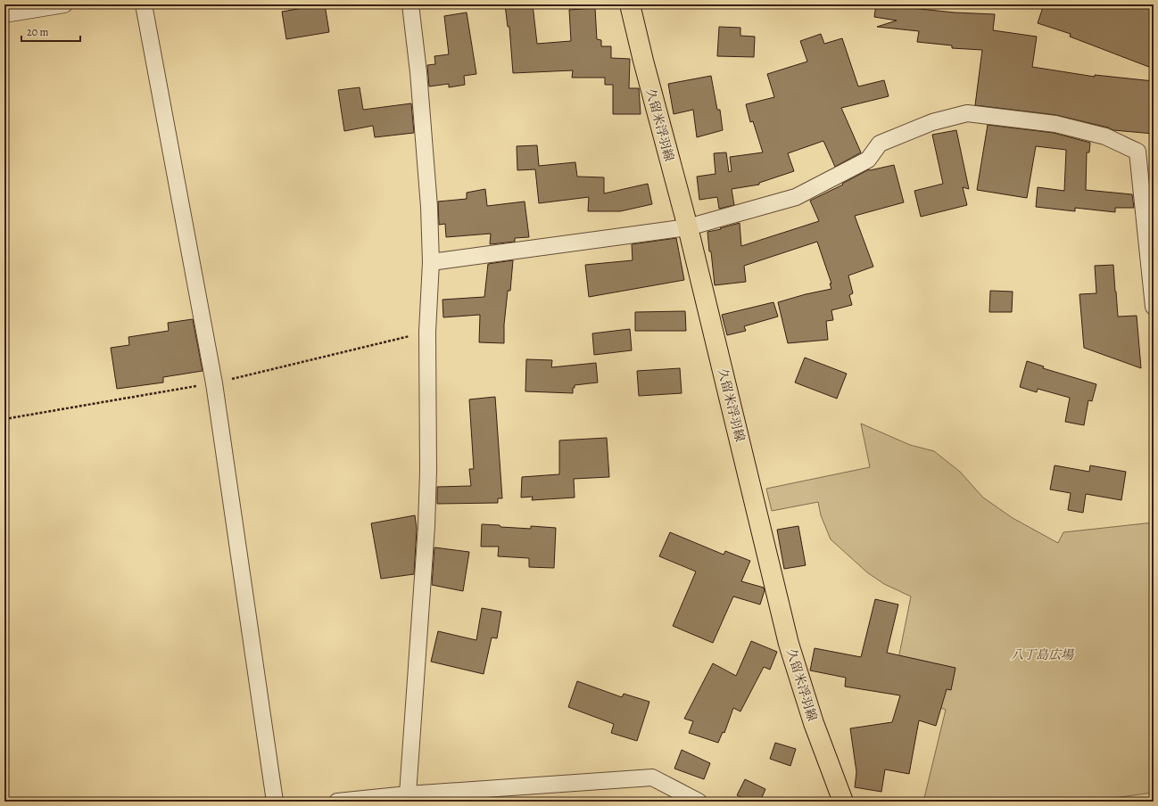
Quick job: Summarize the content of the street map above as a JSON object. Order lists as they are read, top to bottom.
{
  "streets": {
    "main road": ["久留米浮羽線"]
  },
  "parks": ["八丁島広場"],
  "scale_bar": "20 m"
}
